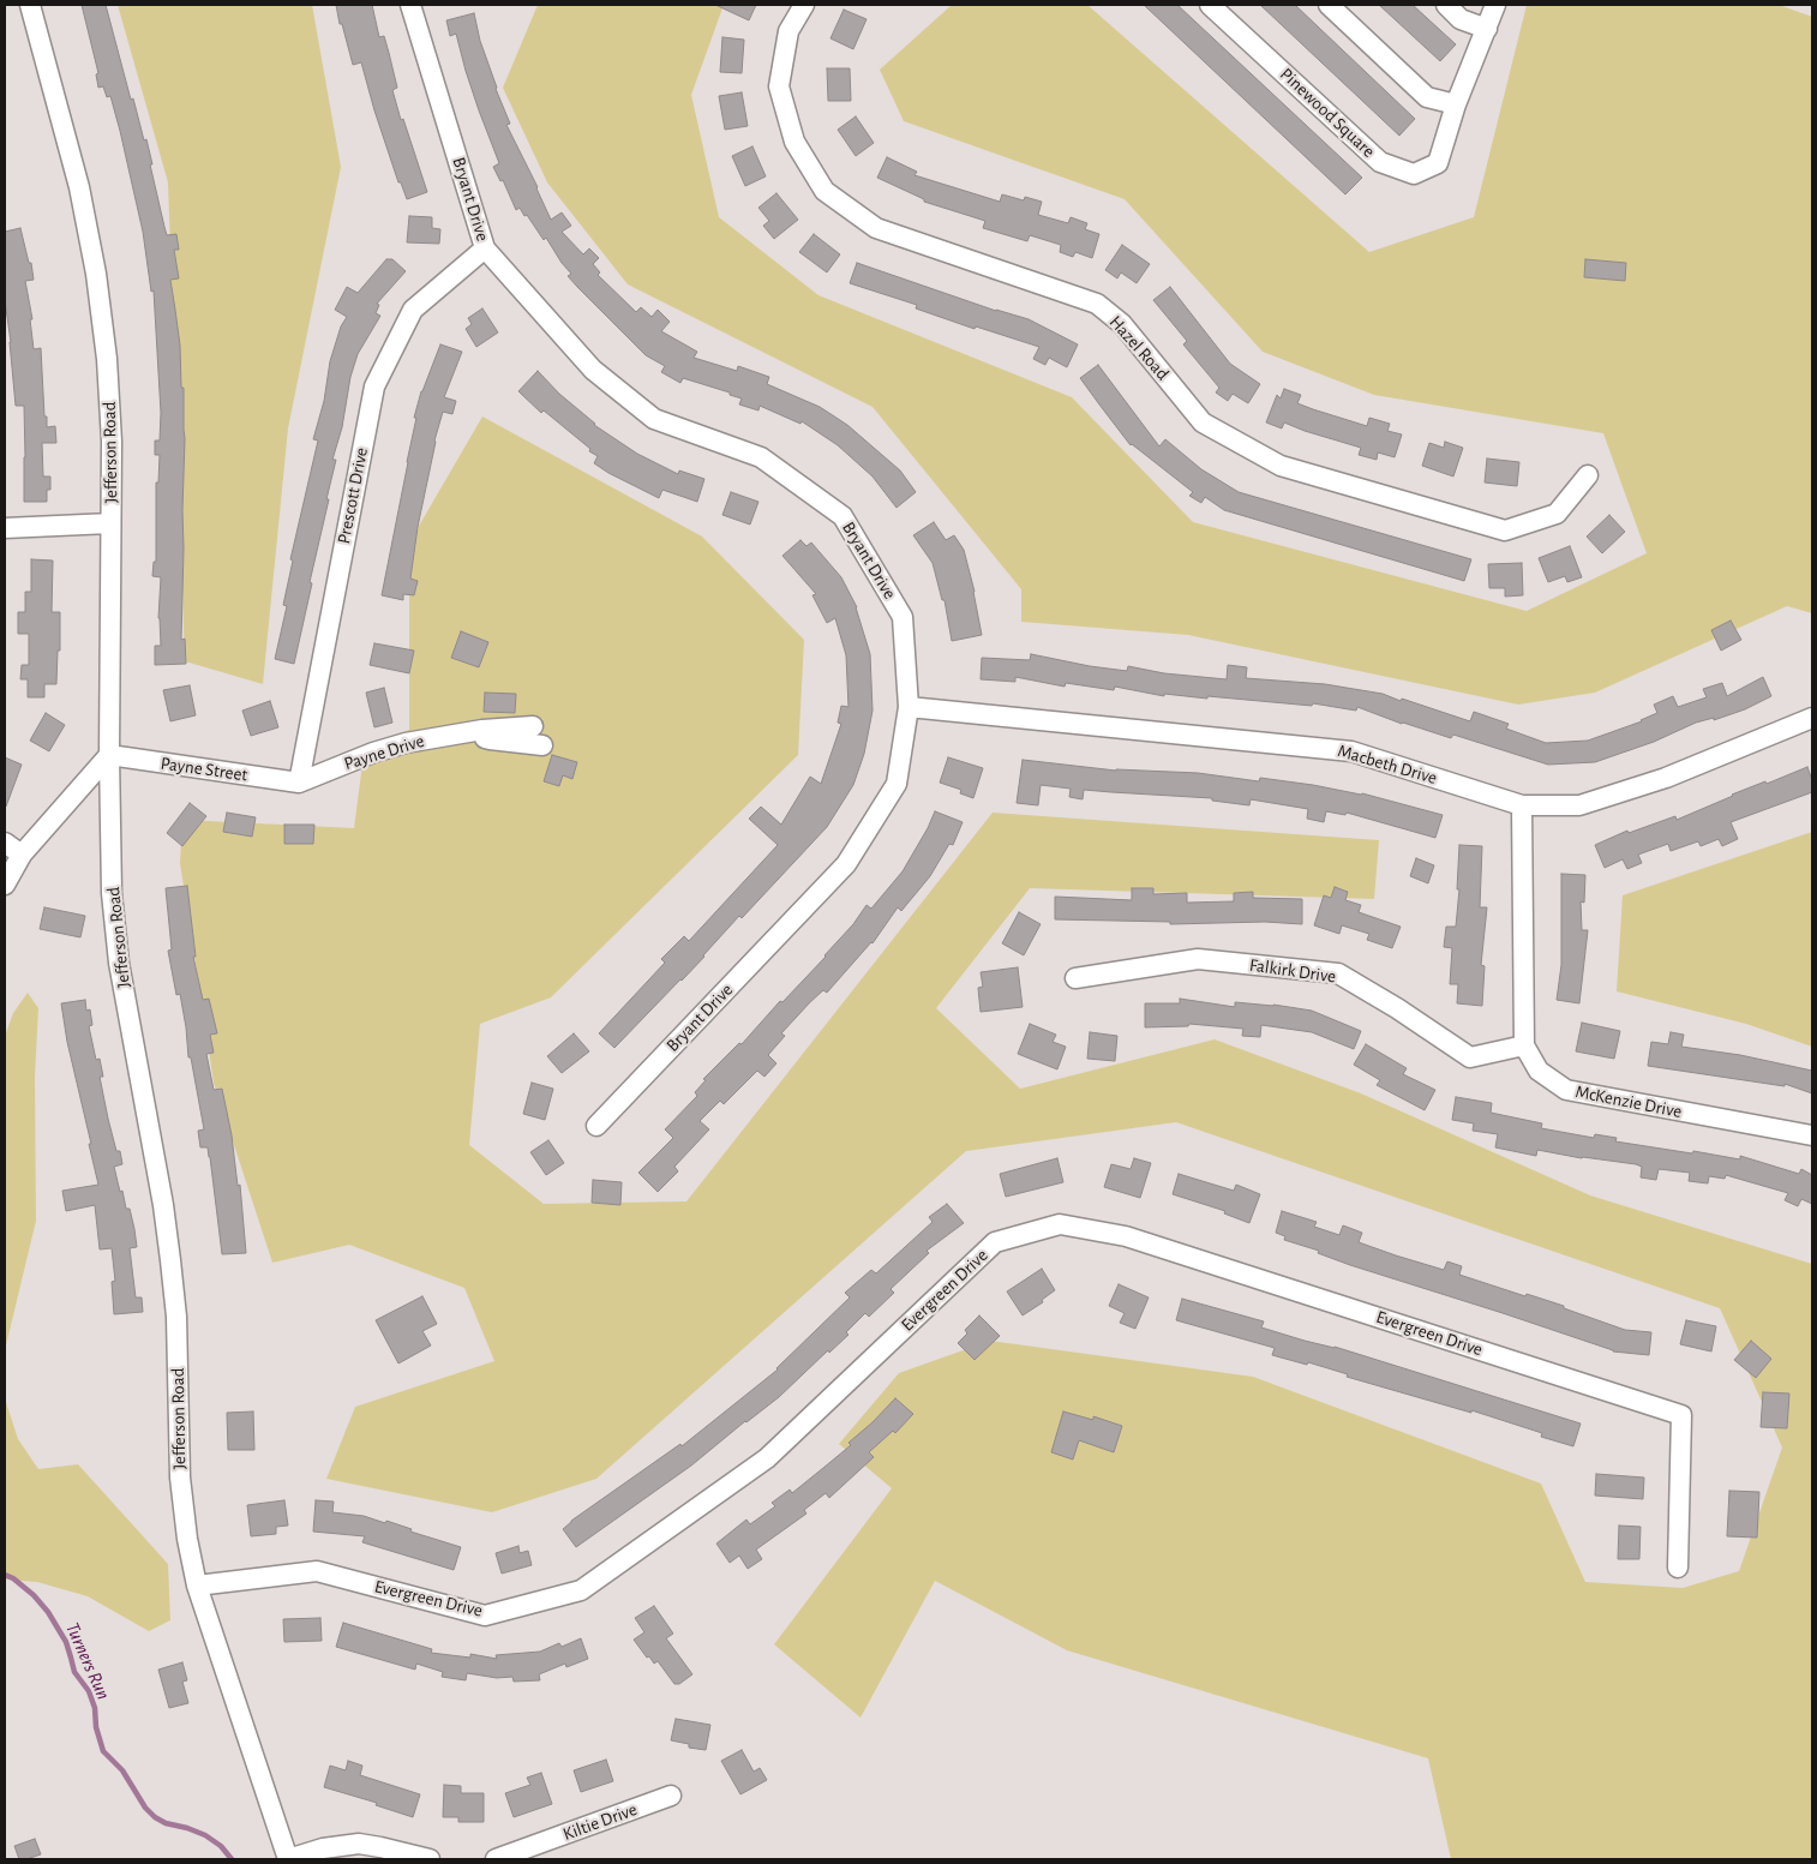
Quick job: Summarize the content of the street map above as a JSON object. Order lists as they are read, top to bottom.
{
  "streets": {
    "street": [
      "Pinewood Square",
      "Bryant Drive",
      "Hazel Road",
      "Jefferson Road",
      "Prescott Drive",
      "Payne Drive",
      "Macbeth Drive",
      "Payne Street",
      "Falkirk Drive",
      "McKenzie Drive",
      "Evergreen Drive",
      "Kiltie Drive"
    ]
  },
  "crossings": [
    ["Bryant Drive", "Prescott Drive"],
    ["Bryant Drive", "Macbeth Drive"],
    ["Jefferson Road", "Payne Street"],
    ["Jefferson Road", "Evergreen Drive"],
    ["Prescott Drive", "Payne Drive"],
    ["Prescott Drive", "Payne Street"],
    ["Payne Drive", "Payne Street"],
    ["Falkirk Drive", "McKenzie Drive"]
  ],
  "water": ["Turners Run"]
}
